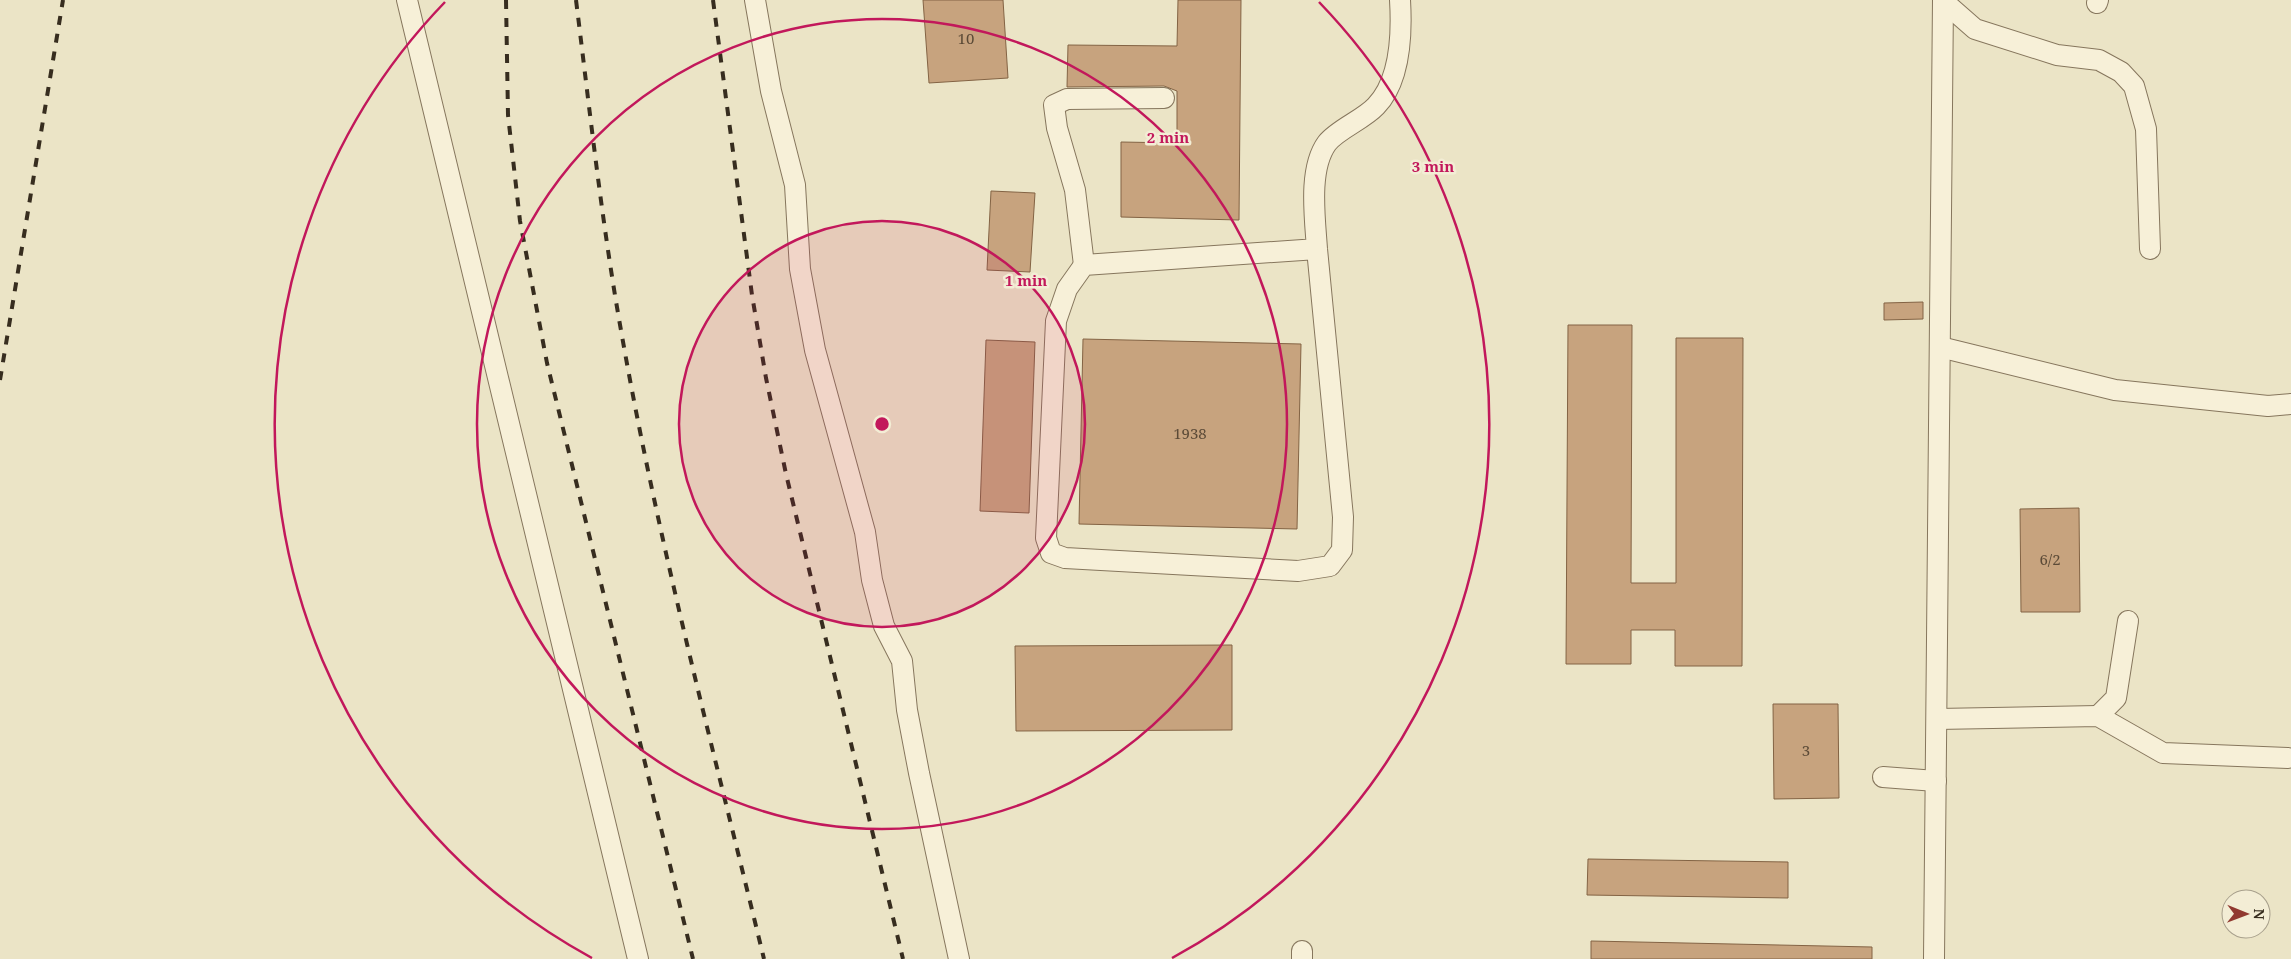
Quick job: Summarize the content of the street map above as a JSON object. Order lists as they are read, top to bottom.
{
  "house_numbers": [
    "10",
    "1938",
    "6/2",
    "3"
  ],
  "north": "right",
  "rings": ["2 min", "3 min", "1 min"]
}
